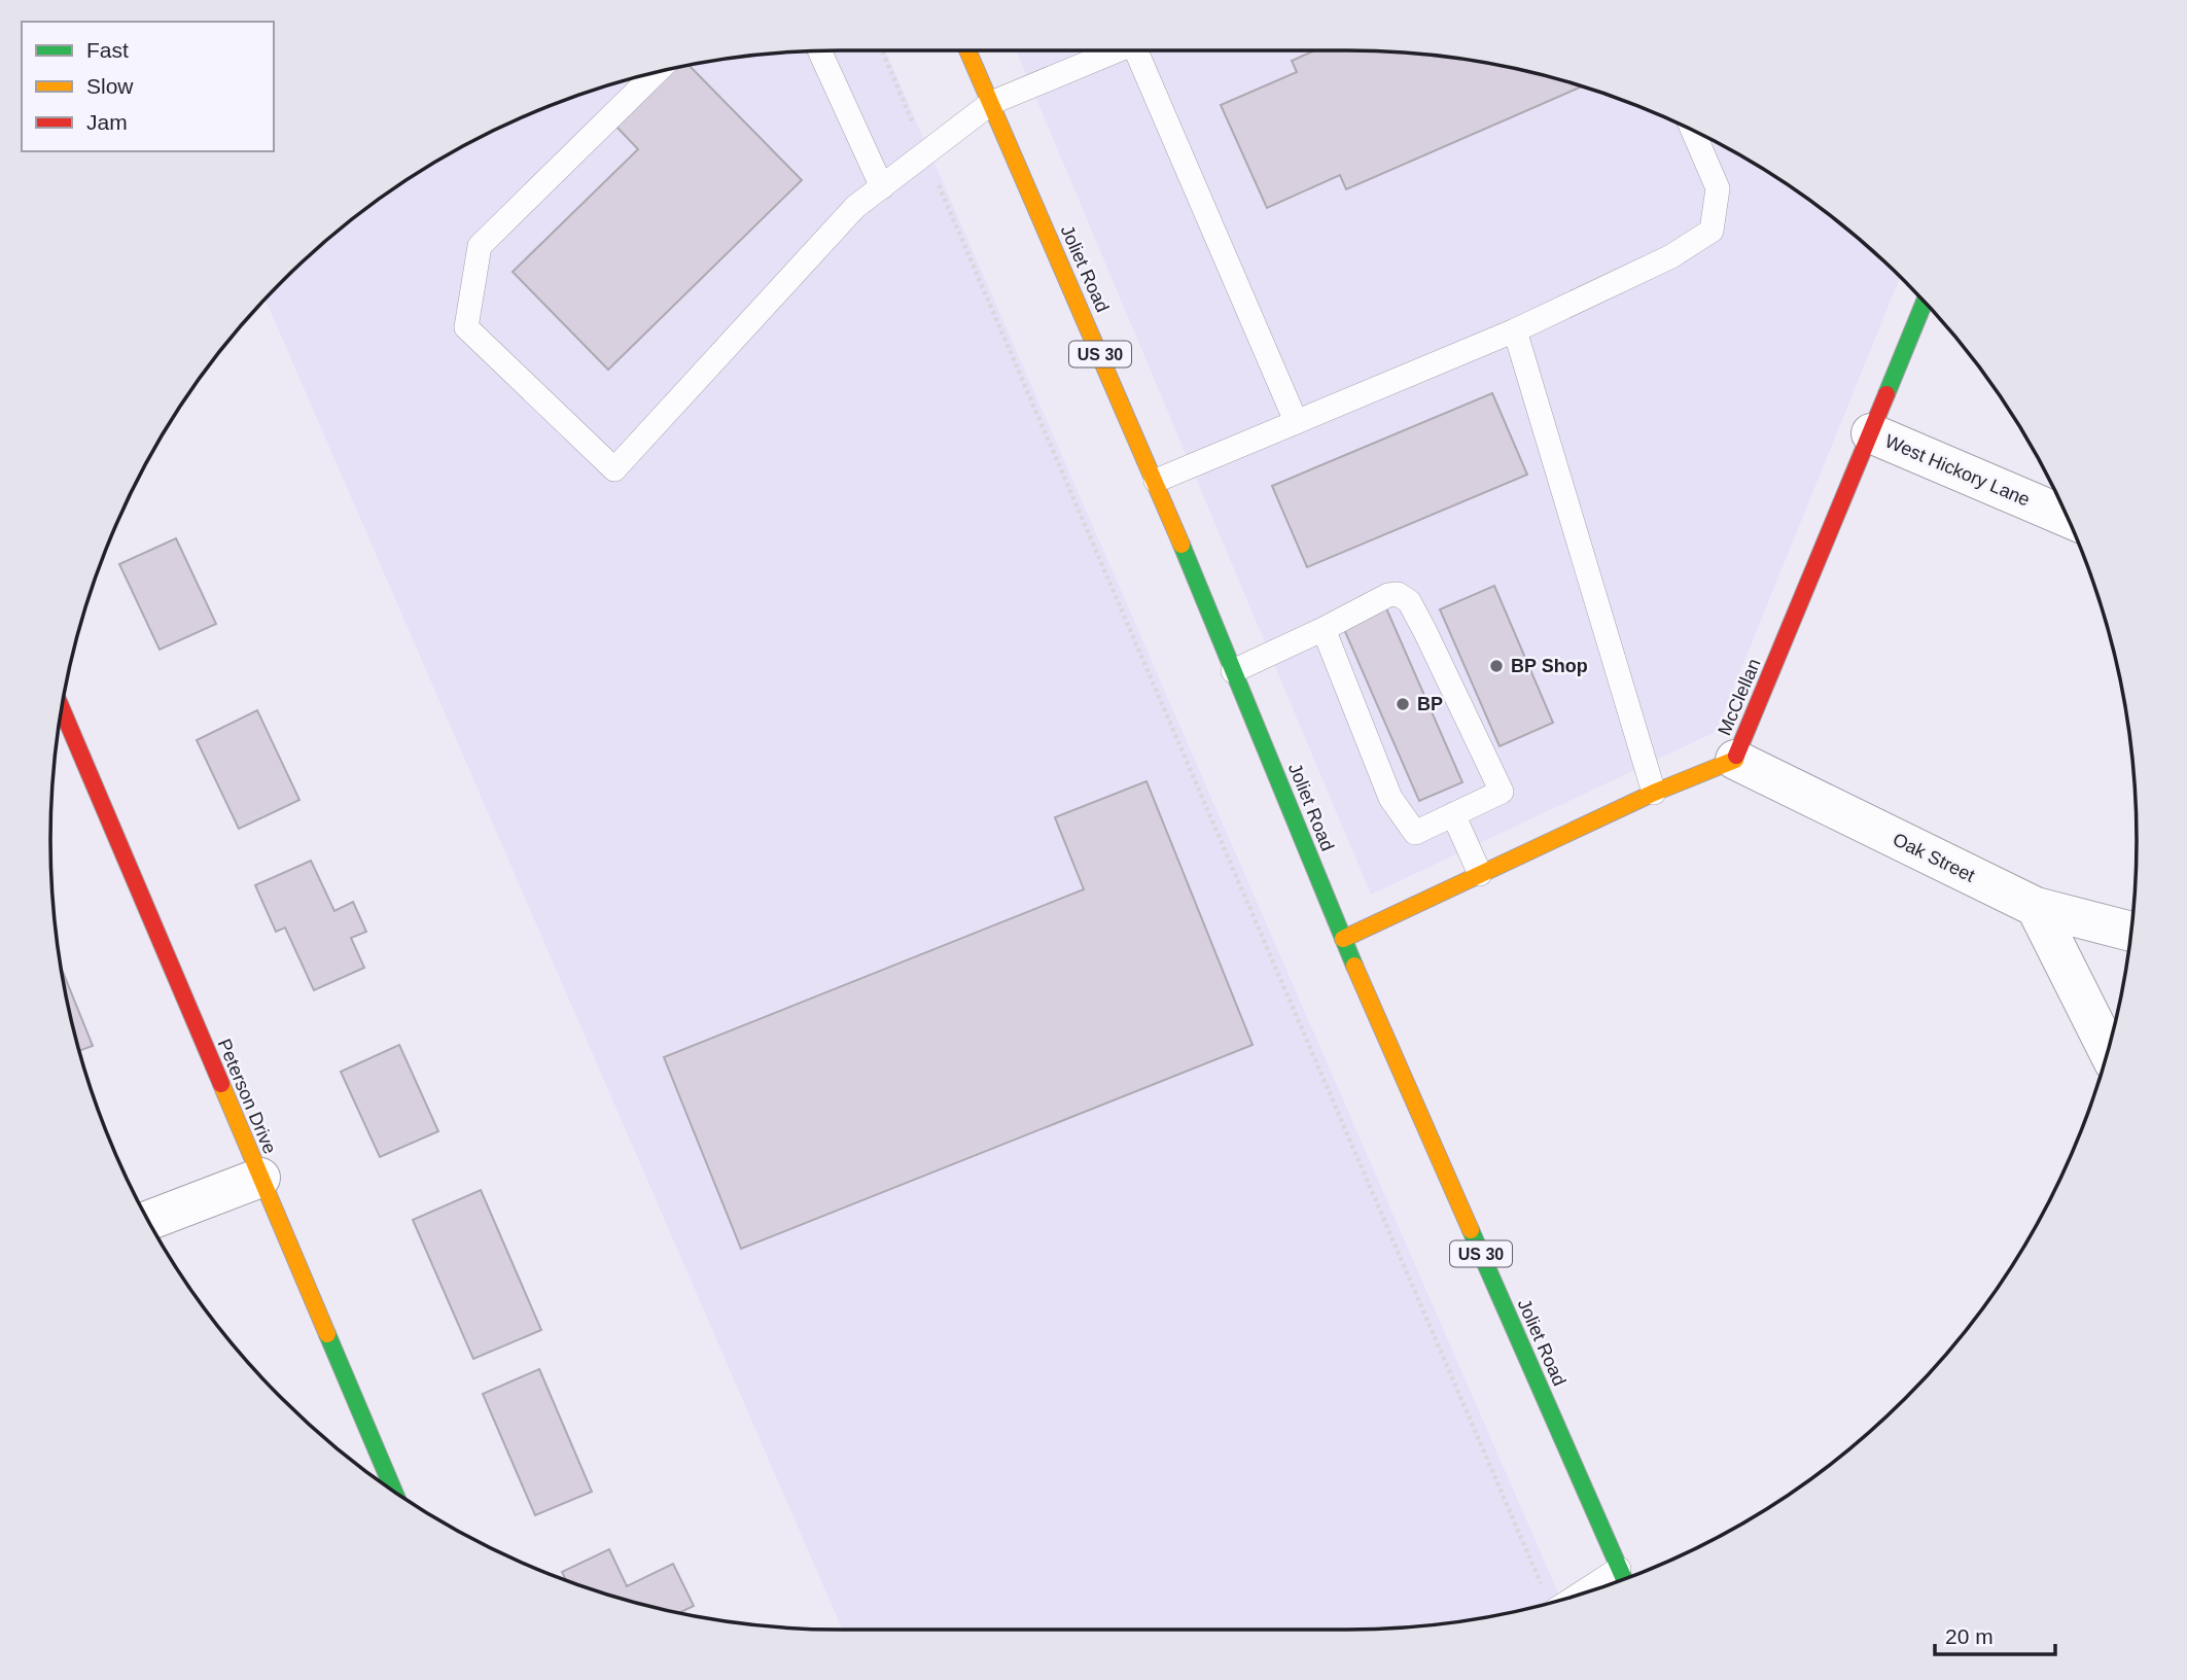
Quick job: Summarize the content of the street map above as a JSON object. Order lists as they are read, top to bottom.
{
  "streets": {
    "street": [
      "Joliet Road",
      "US 30",
      "West Hickory Lane",
      "McClellan",
      "Oak Street",
      "Peterson Drive"
    ]
  },
  "crossings": [
    ["Joliet Road", "McClellan"],
    ["West Hickory Lane", "McClellan"],
    ["McClellan", "Oak Street"]
  ],
  "places": ["BP Shop", "BP"],
  "legend": ["Fast", "Slow", "Jam"],
  "scale_bar": "20 m"
}
